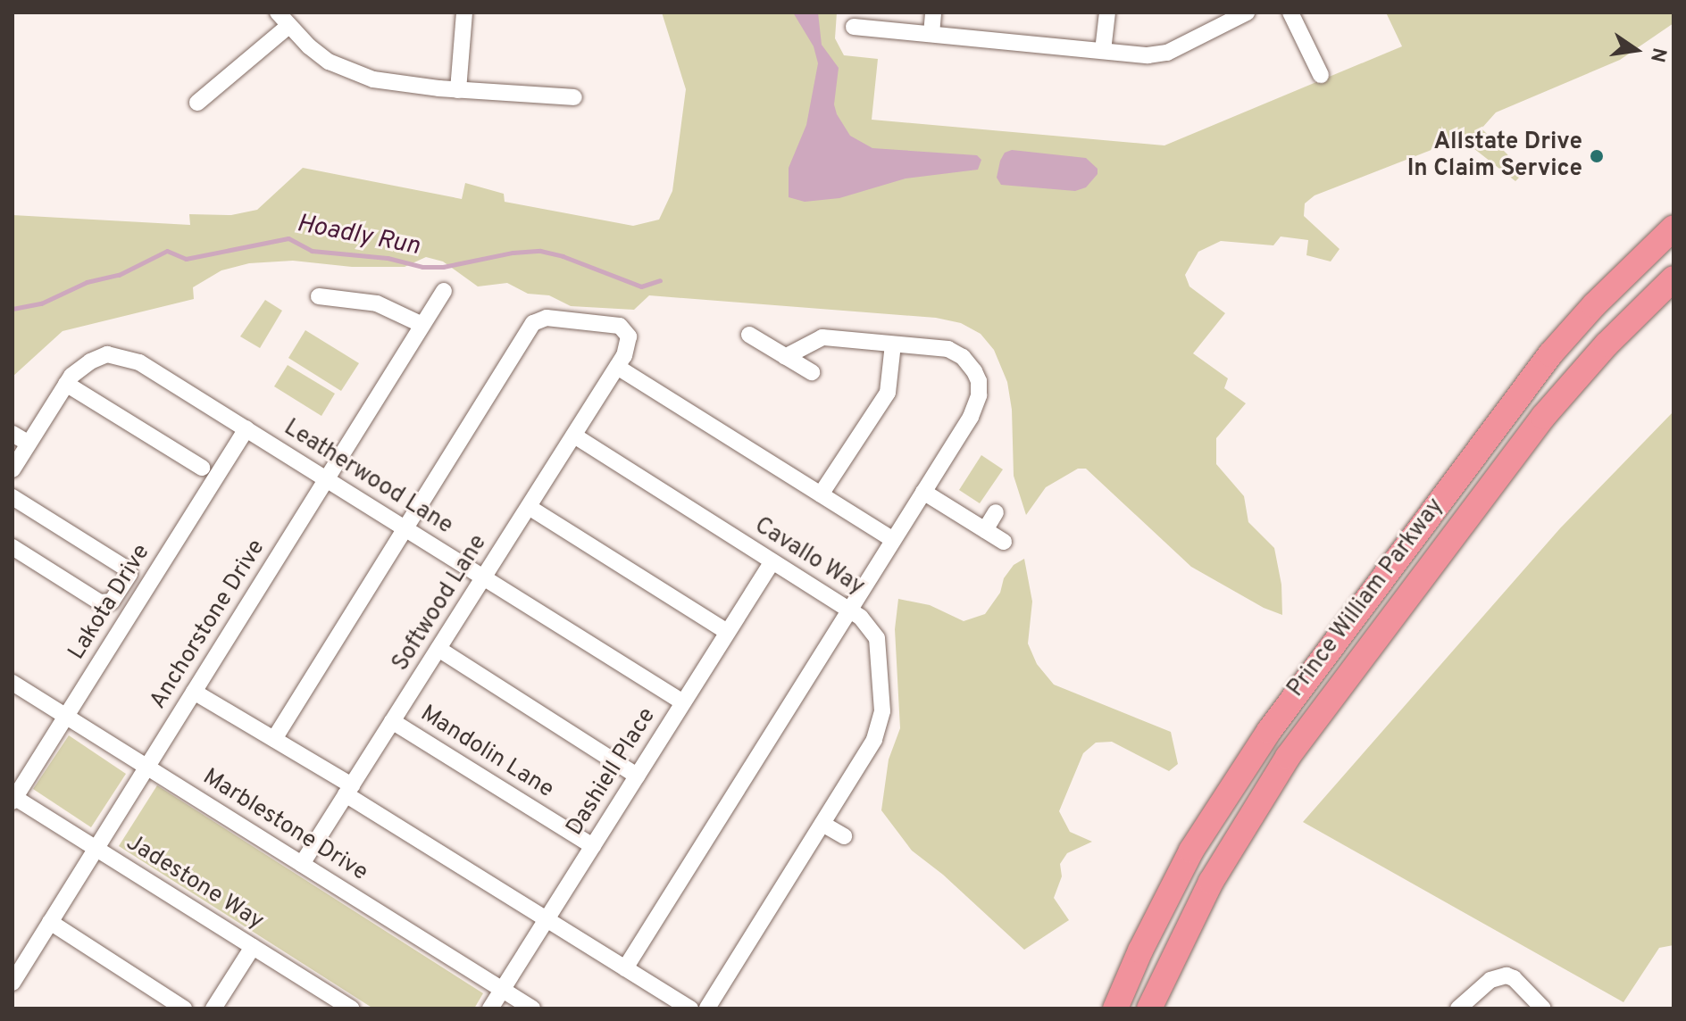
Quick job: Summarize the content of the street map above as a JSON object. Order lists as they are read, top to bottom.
{
  "streets": {
    "highway": ["Prince William Parkway"],
    "street": [
      "Leatherwood Lane",
      "Cavallo Way",
      "Lakota Drive",
      "Softwood Lane",
      "Anchorstone Drive",
      "Mandolin Lane",
      "Dashiell Place",
      "Marblestone Drive",
      "Jadestone Way"
    ]
  },
  "crossings": [
    ["Leatherwood Lane", "Lakota Drive"],
    ["Leatherwood Lane", "Softwood Lane"],
    ["Leatherwood Lane", "Anchorstone Drive"],
    ["Leatherwood Lane", "Dashiell Place"],
    ["Cavallo Way", "Softwood Lane"],
    ["Cavallo Way", "Dashiell Place"],
    ["Lakota Drive", "Marblestone Drive"],
    ["Lakota Drive", "Jadestone Way"],
    ["Softwood Lane", "Mandolin Lane"],
    ["Softwood Lane", "Marblestone Drive"],
    ["Anchorstone Drive", "Marblestone Drive"],
    ["Anchorstone Drive", "Jadestone Way"],
    ["Mandolin Lane", "Dashiell Place"],
    ["Dashiell Place", "Marblestone Drive"]
  ],
  "water": ["Hoadly Run"],
  "places": ["Allstate Drive In Claim Service"],
  "north": "right"
}
